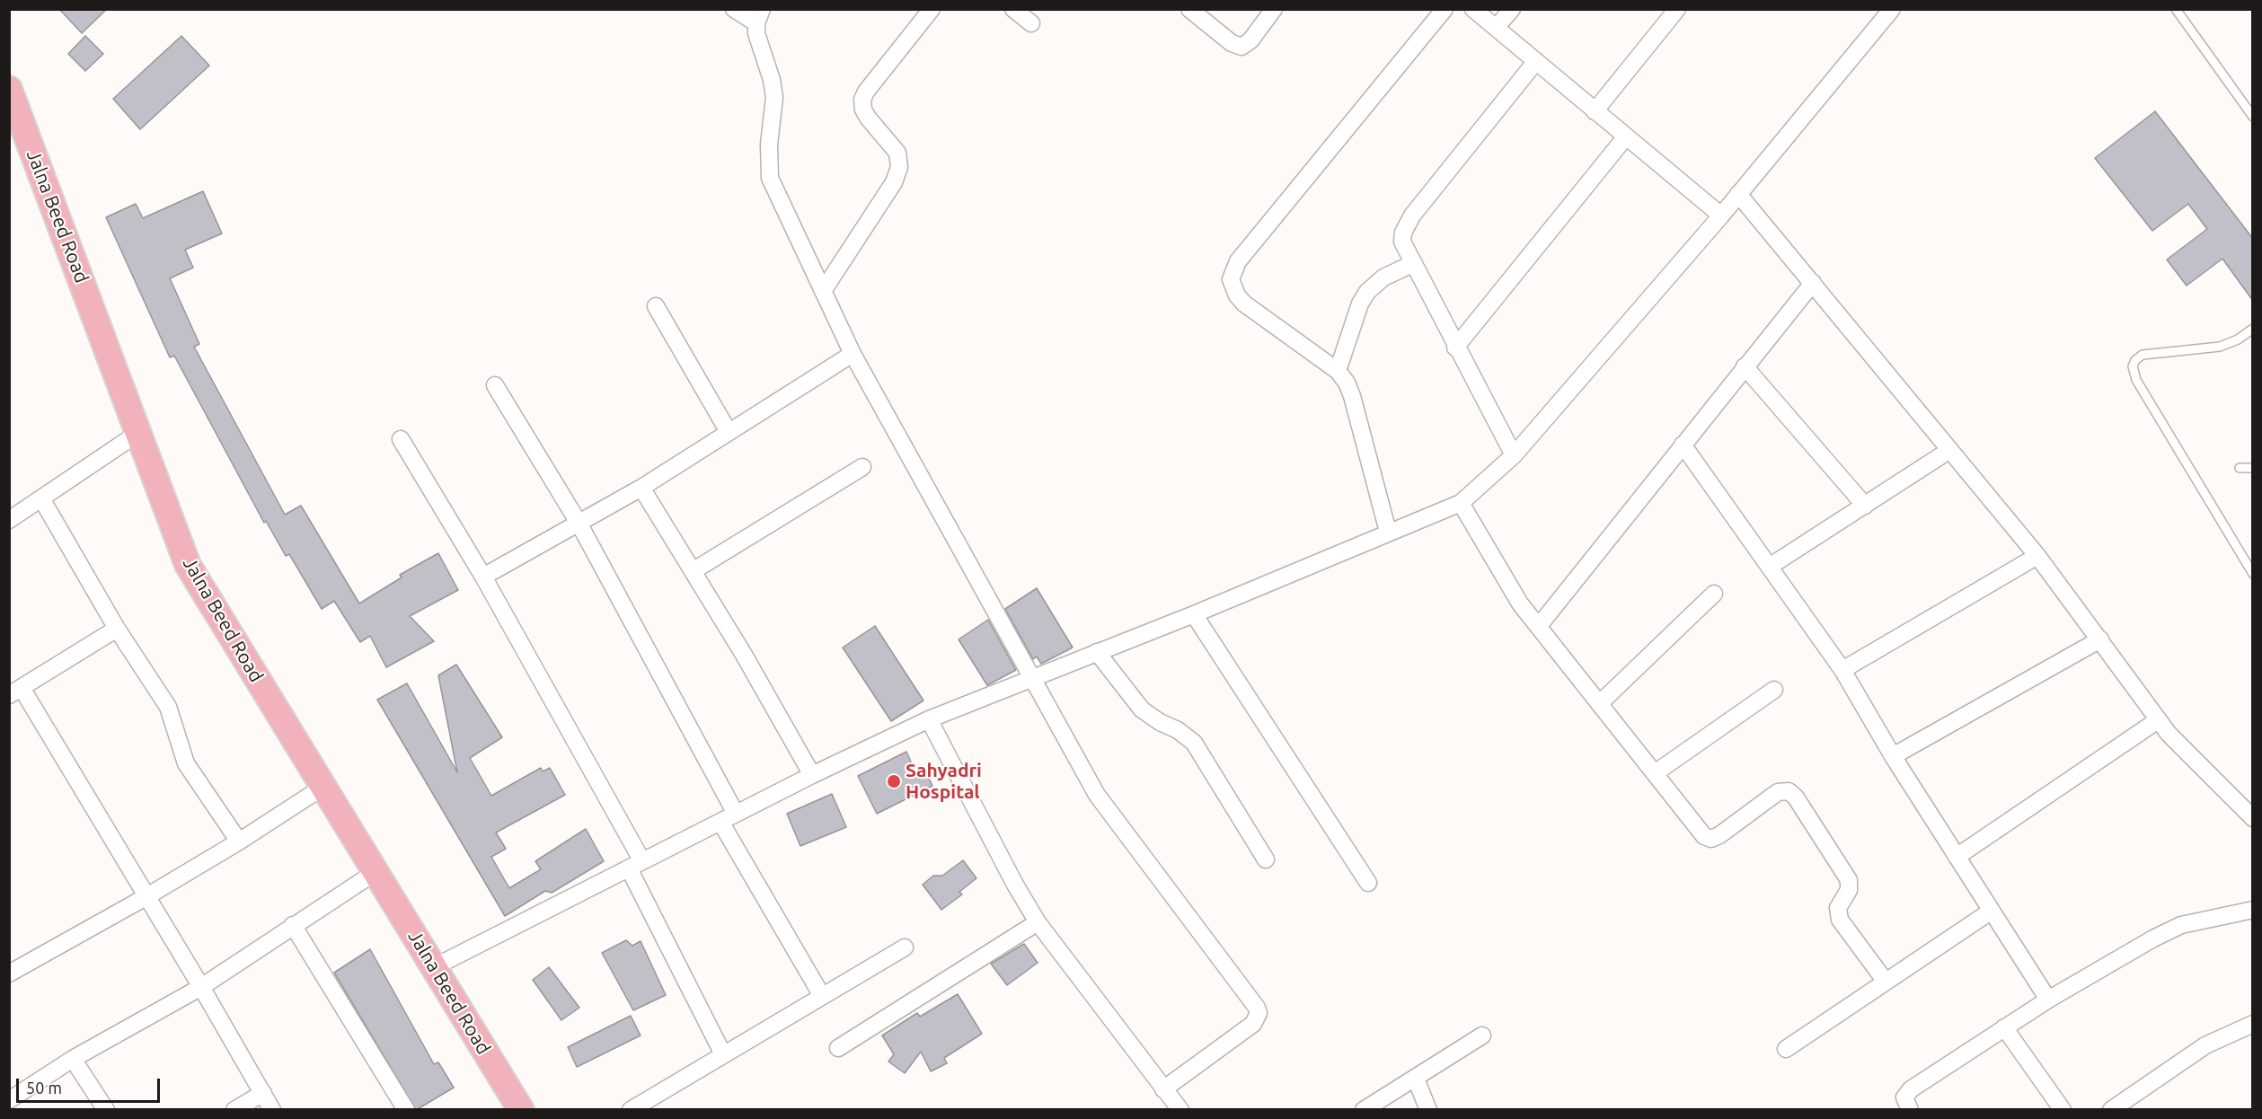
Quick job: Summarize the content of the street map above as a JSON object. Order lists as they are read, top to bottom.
{
  "streets": {
    "main road": ["Jalna Beed Road"]
  },
  "places": ["Sahyadri Hospital"],
  "scale_bar": "50 m"
}
